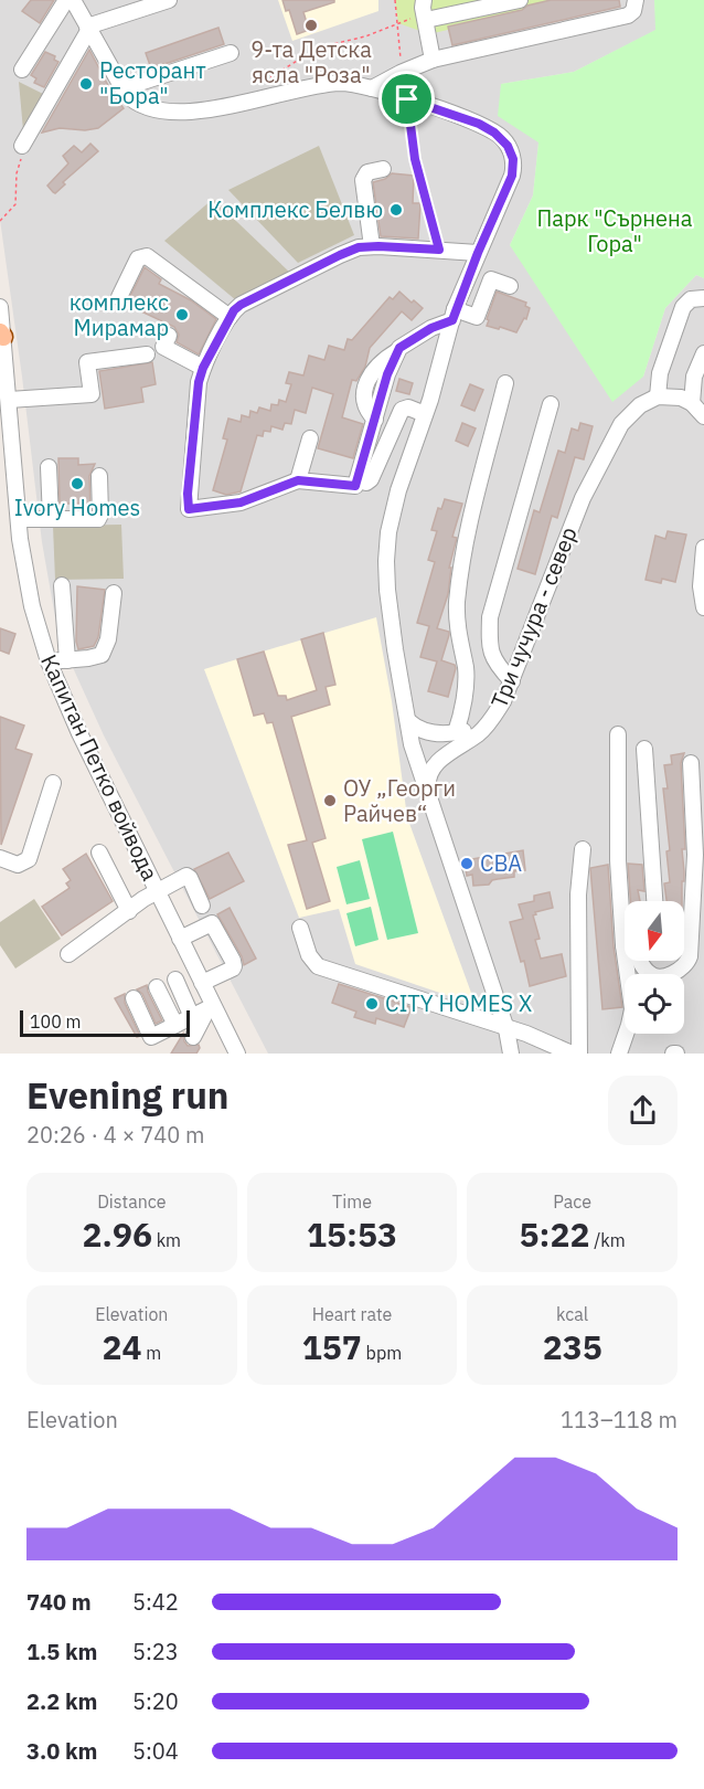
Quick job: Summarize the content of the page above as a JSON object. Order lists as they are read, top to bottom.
{
  "streets": {
    "street": ["Три чучура - север", "Капитан Петко войвода"]
  },
  "parks": ["Парк \"Сърнена Гора\""],
  "places": [
    "9-та Детска ясла \"Роза\"",
    "Ресторант \"Бора\"",
    "Комплекс Белвю",
    "комплекс Мирамар",
    "Ivory Homes",
    "ОУ „Георги Райчев“",
    "CBA",
    "CITY HOMES X"
  ],
  "scale_bar": "100 m",
  "north": "bottom",
  "page": {
    "scale": "100 m",
    "heading": ["Evening run", "20:26 · 4 × 740 m"],
    "stats": [
      ["Distance", "2.96 km"],
      ["Time", "15:53"],
      ["Pace", "5:22 /km"],
      ["Elevation", "24 m"],
      ["Heart rate", "157 bpm"],
      ["kcal", "235"]
    ],
    "chart": ["Elevation", "113–118 m"],
    "list": [
      {
        "name": "740 m",
        "note": "5:42"
      },
      {
        "name": "1.5 km",
        "note": "5:23"
      },
      {
        "name": "2.2 km",
        "note": "5:20"
      },
      {
        "name": "3.0 km",
        "note": "5:04"
      }
    ]
  }
}
